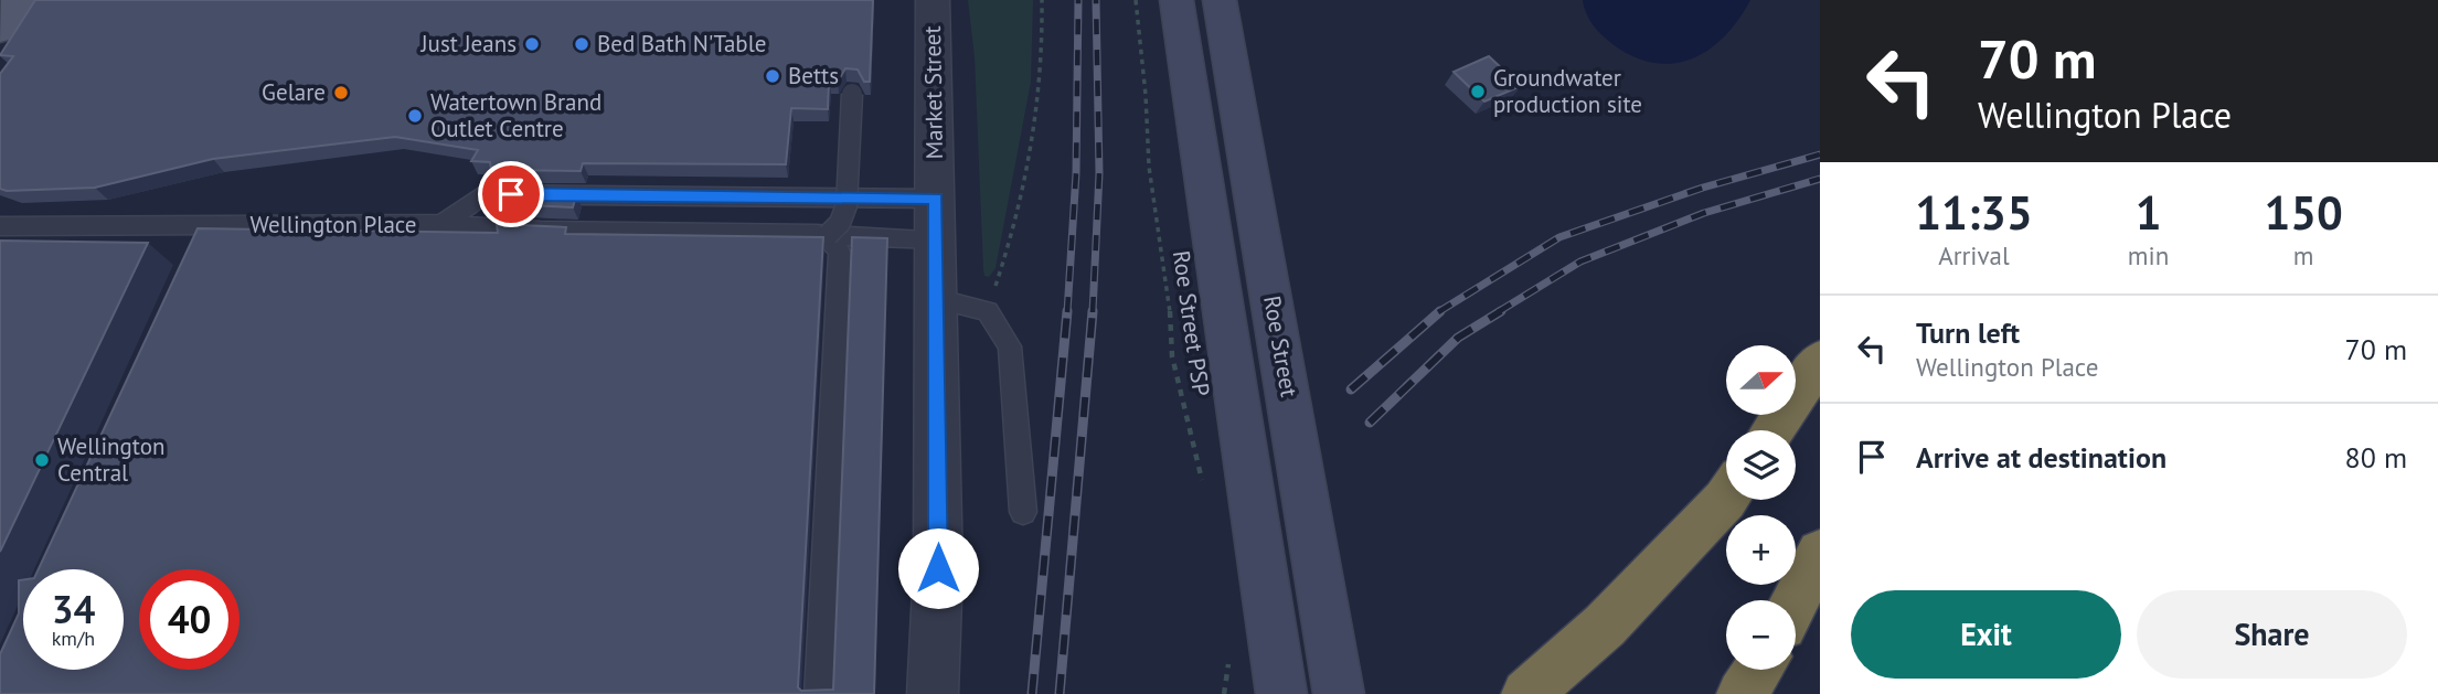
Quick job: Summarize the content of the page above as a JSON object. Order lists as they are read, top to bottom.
{
  "streets": {
    "main road": ["Roe Street"],
    "street": ["Market Street"],
    "lane": ["Wellington Place"],
    "path": ["Roe Street PSP"]
  },
  "crossings": [
    ["Market Street", "Wellington Place"]
  ],
  "places": [
    "Just Jeans",
    "Bed Bath N'Table",
    "Betts",
    "Groundwater production site",
    "Gelare",
    "Watertown Brand Outlet Centre",
    "Wellington Central"
  ],
  "north": "right",
  "page": {
    "turn": ["70 m", "Wellington Place"],
    "eta": [
      "11:35",
      "Arrival",
      "1",
      "min",
      "150",
      "m"
    ],
    "list": [
      {
        "name": "Turn left",
        "note": "Wellington Place",
        "value": "70 m"
      },
      {
        "name": "Arrive at destination",
        "value": "80 m"
      }
    ],
    "map_buttons": ["+", "−"],
    "speed": "34 km/h",
    "limit": "40",
    "buttons": ["Exit", "Share"]
  }
}
